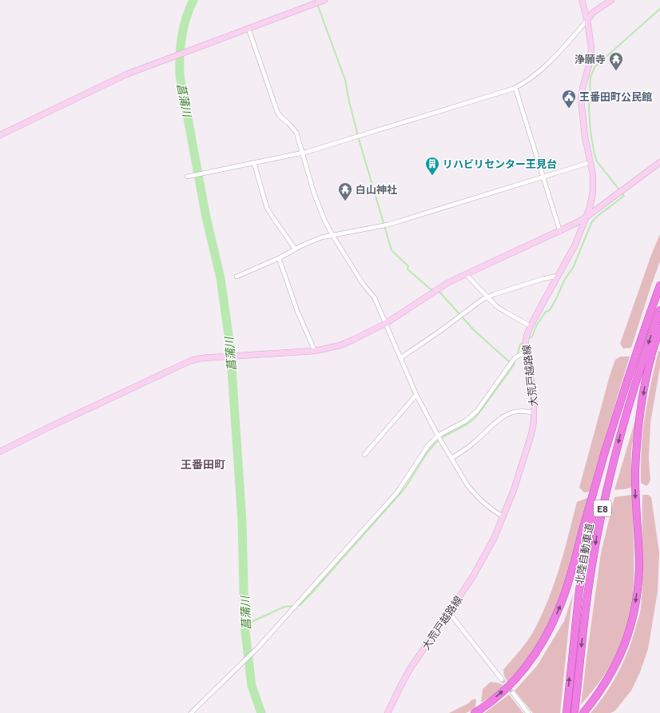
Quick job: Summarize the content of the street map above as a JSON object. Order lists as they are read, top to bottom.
{
  "streets": {
    "highway": ["E8", "北陸自動車道"],
    "street": ["大荒戸越路線"]
  },
  "districts": ["王番田町"],
  "water": ["菖蒲川"],
  "places": {
    "temple": ["浄願寺", "白山神社"],
    "public building": ["王番田町公民館"],
    "building": ["リハビリセンター王見台"]
  }
}
